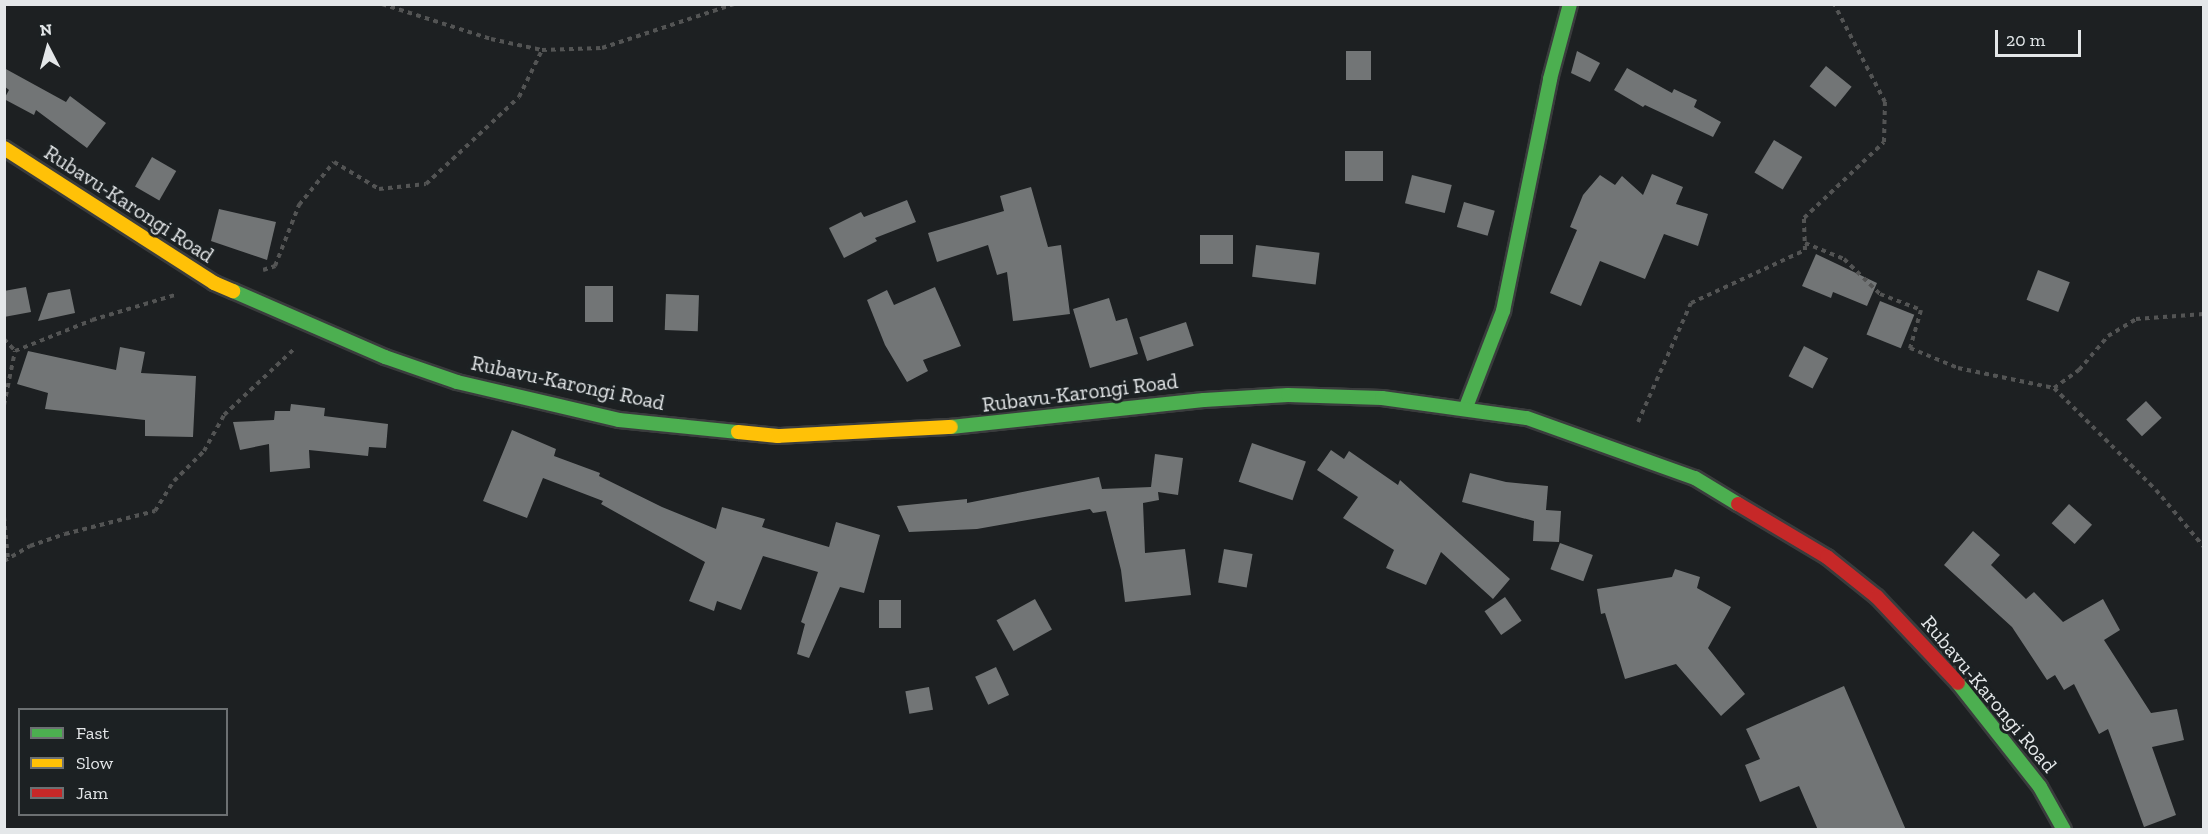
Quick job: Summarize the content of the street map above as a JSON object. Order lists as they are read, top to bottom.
{
  "streets": {
    "main road": ["Rubavu-Karongi Road"]
  },
  "legend": ["Fast", "Slow", "Jam"],
  "scale_bar": "20 m",
  "north": "top"
}
